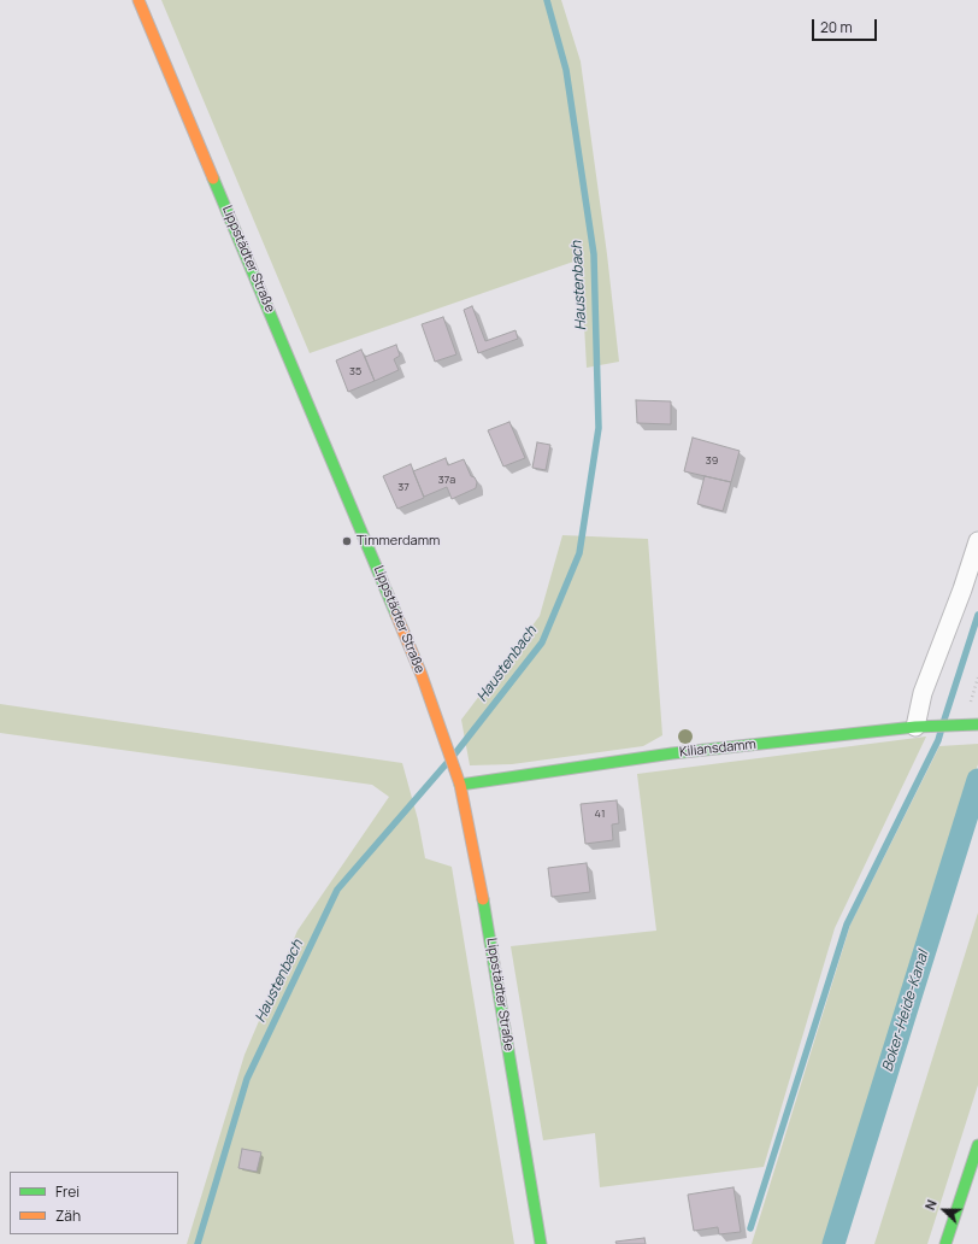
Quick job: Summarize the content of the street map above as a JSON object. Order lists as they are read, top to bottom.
{
  "streets": {
    "main road": ["Lippstädter Straße", "Kiliansdamm"]
  },
  "crossings": [
    ["Lippstädter Straße", "Kiliansdamm"]
  ],
  "water": ["Haustenbach", "Boker-Heide-Kanal"],
  "places": ["Timmerdamm"],
  "house_numbers": [
    "35",
    "39",
    "37a",
    "37",
    "41"
  ],
  "legend": ["Frei", "Zäh"],
  "scale_bar": "20 m",
  "north": "left"
}
